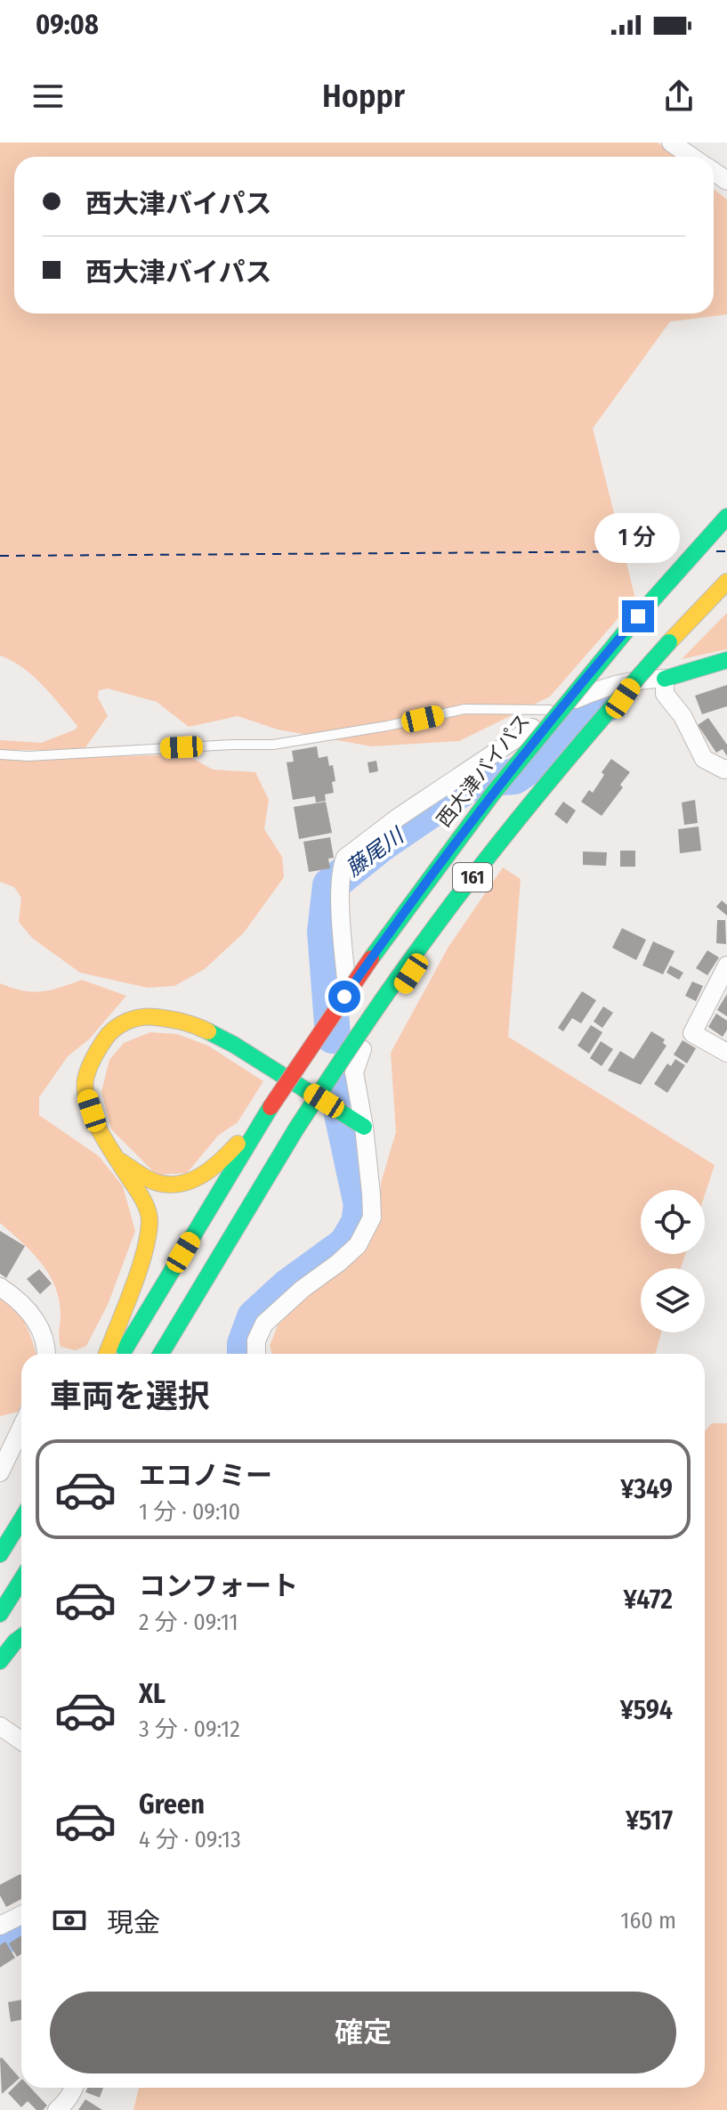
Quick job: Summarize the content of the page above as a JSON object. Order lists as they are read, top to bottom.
{
  "streets": {
    "main road": ["西大津バイパス", "161"]
  },
  "water": ["藤尾川"],
  "page": {
    "status": "09:08",
    "header": "Hoppr",
    "banner": ["西大津バイパス", "西大津バイパス"],
    "bubble": "1 分",
    "heading": "車両を選択",
    "list": [
      {
        "name": "エコノミー",
        "note": "1 分 · 09:10",
        "value": "¥349"
      },
      {
        "name": "コンフォート",
        "note": "2 分 · 09:11",
        "value": "¥472"
      },
      {
        "name": "XL",
        "note": "3 分 · 09:12",
        "value": "¥594"
      },
      {
        "name": "Green",
        "note": "4 分 · 09:13",
        "value": "¥517"
      }
    ],
    "pay": ["現金", "160 m"],
    "buttons": "確定"
  }
}
